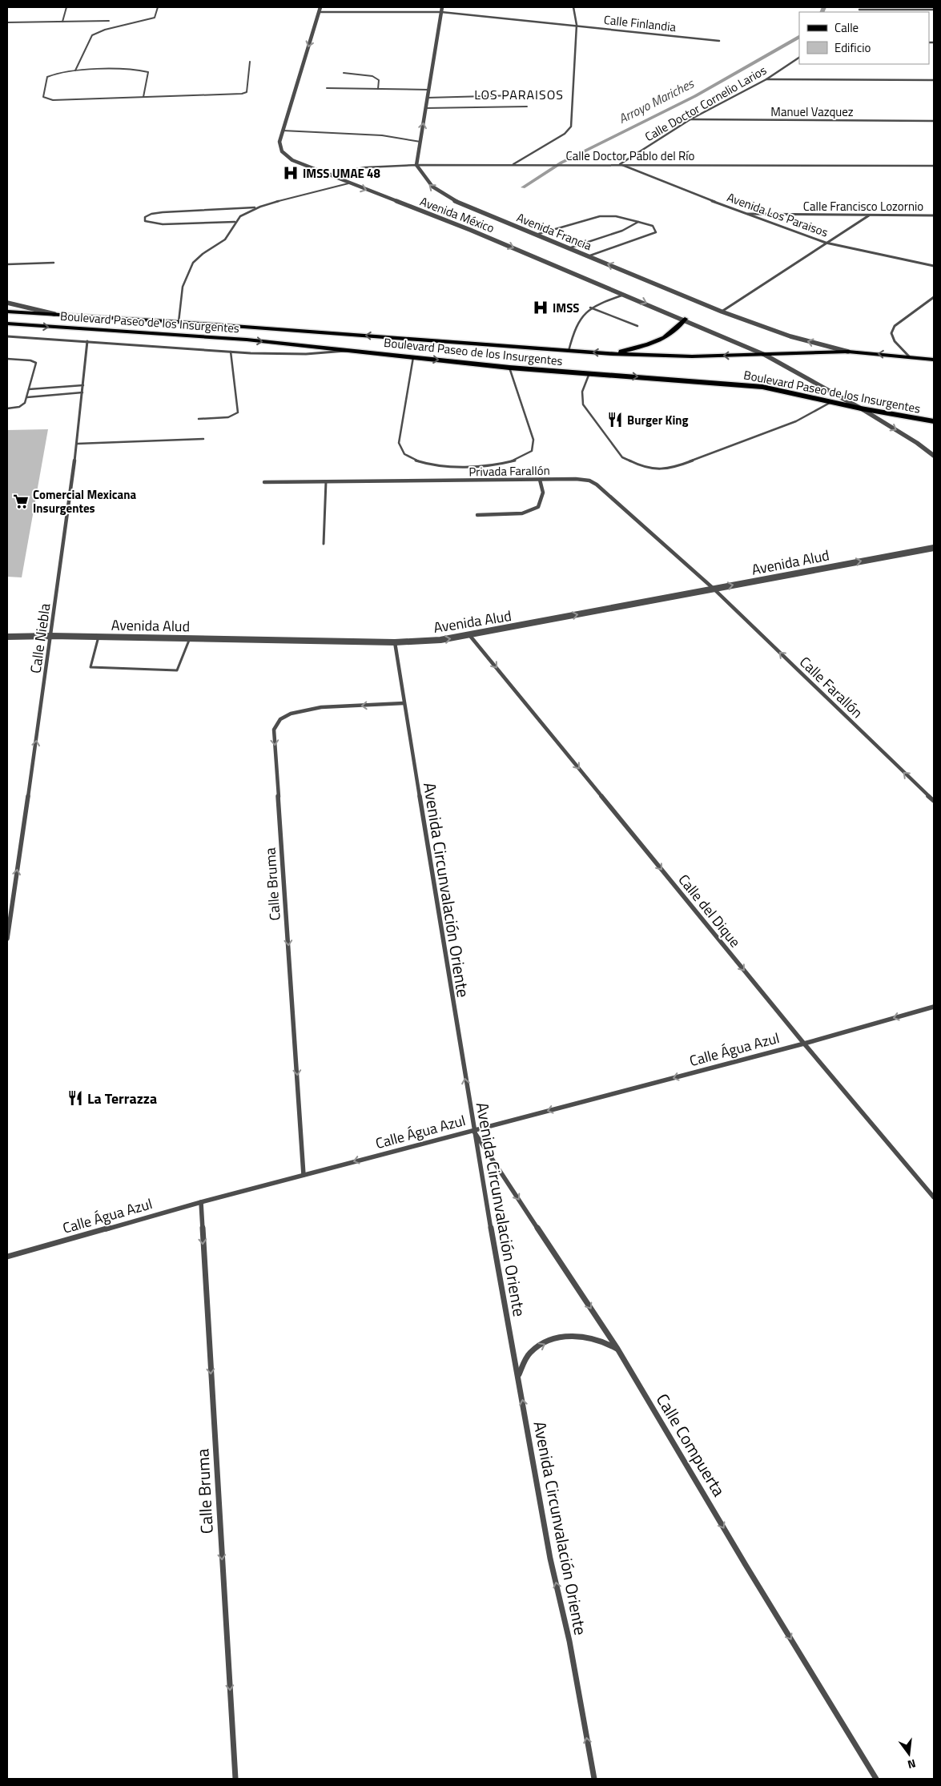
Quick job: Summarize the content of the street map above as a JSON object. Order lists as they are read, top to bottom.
{
  "streets": {
    "main road": ["Boulevard Paseo de los Insurgentes"],
    "street": [
      "Calle Finlandia",
      "Calle Doctor Cornelio Larios",
      "Manuel Vazquez",
      "Calle Doctor Pablo del Río",
      "Calle Francisco Lozornio",
      "Avenida México",
      "Avenida Los Paraisos",
      "Avenida Francia",
      "Privada Farallón",
      "Avenida Alud",
      "Calle Niebla",
      "Calle Farallón",
      "Calle Bruma",
      "Avenida Circunvalación Oriente",
      "Calle del Dique",
      "Calle Água Azul",
      "Calle Compuerta"
    ]
  },
  "crossings": [
    ["Calle Finlandia", "Avenida México"],
    ["Calle Doctor Cornelio Larios", "Manuel Vazquez"],
    ["Calle Doctor Cornelio Larios", "Calle Doctor Pablo del Río"],
    ["Calle Doctor Cornelio Larios", "Avenida Los Paraisos"],
    ["Calle Doctor Pablo del Río", "Avenida México"],
    ["Calle Doctor Pablo del Río", "Avenida Los Paraisos"],
    ["Calle Doctor Pablo del Río", "Avenida Francia"],
    ["Calle Francisco Lozornio", "Avenida Los Paraisos"],
    ["Avenida México", "Boulevard Paseo de los Insurgentes"],
    ["Avenida Francia", "Boulevard Paseo de los Insurgentes"],
    ["Privada Farallón", "Avenida Alud"],
    ["Privada Farallón", "Calle Farallón"],
    ["Avenida Alud", "Calle Niebla"],
    ["Avenida Alud", "Calle Farallón"],
    ["Avenida Alud", "Avenida Circunvalación Oriente"],
    ["Avenida Alud", "Calle del Dique"],
    ["Calle Bruma", "Avenida Circunvalación Oriente"],
    ["Calle Bruma", "Calle Água Azul"],
    ["Avenida Circunvalación Oriente", "Calle Água Azul"],
    ["Avenida Circunvalación Oriente", "Calle Compuerta"],
    ["Calle del Dique", "Calle Água Azul"],
    ["Calle Água Azul", "Calle Compuerta"]
  ],
  "one_way": [
    "Avenida México",
    "Avenida Francia",
    "Avenida Alud",
    "Calle Niebla",
    "Calle Farallón",
    "Calle Bruma",
    "Avenida Circunvalación Oriente",
    "Calle del Dique",
    "Calle Água Azul",
    "Calle Compuerta"
  ],
  "districts": ["LOS PARAISOS"],
  "water": ["Arroyo Mariches"],
  "places": {
    "hospital": ["IMSS UMAE 48", "IMSS"],
    "restaurant": ["Burger King", "La Terrazza"],
    "supermarket": ["Comercial Mexicana Insurgentes"]
  },
  "legend": ["Calle", "Edificio"],
  "north": "bottom"
}
